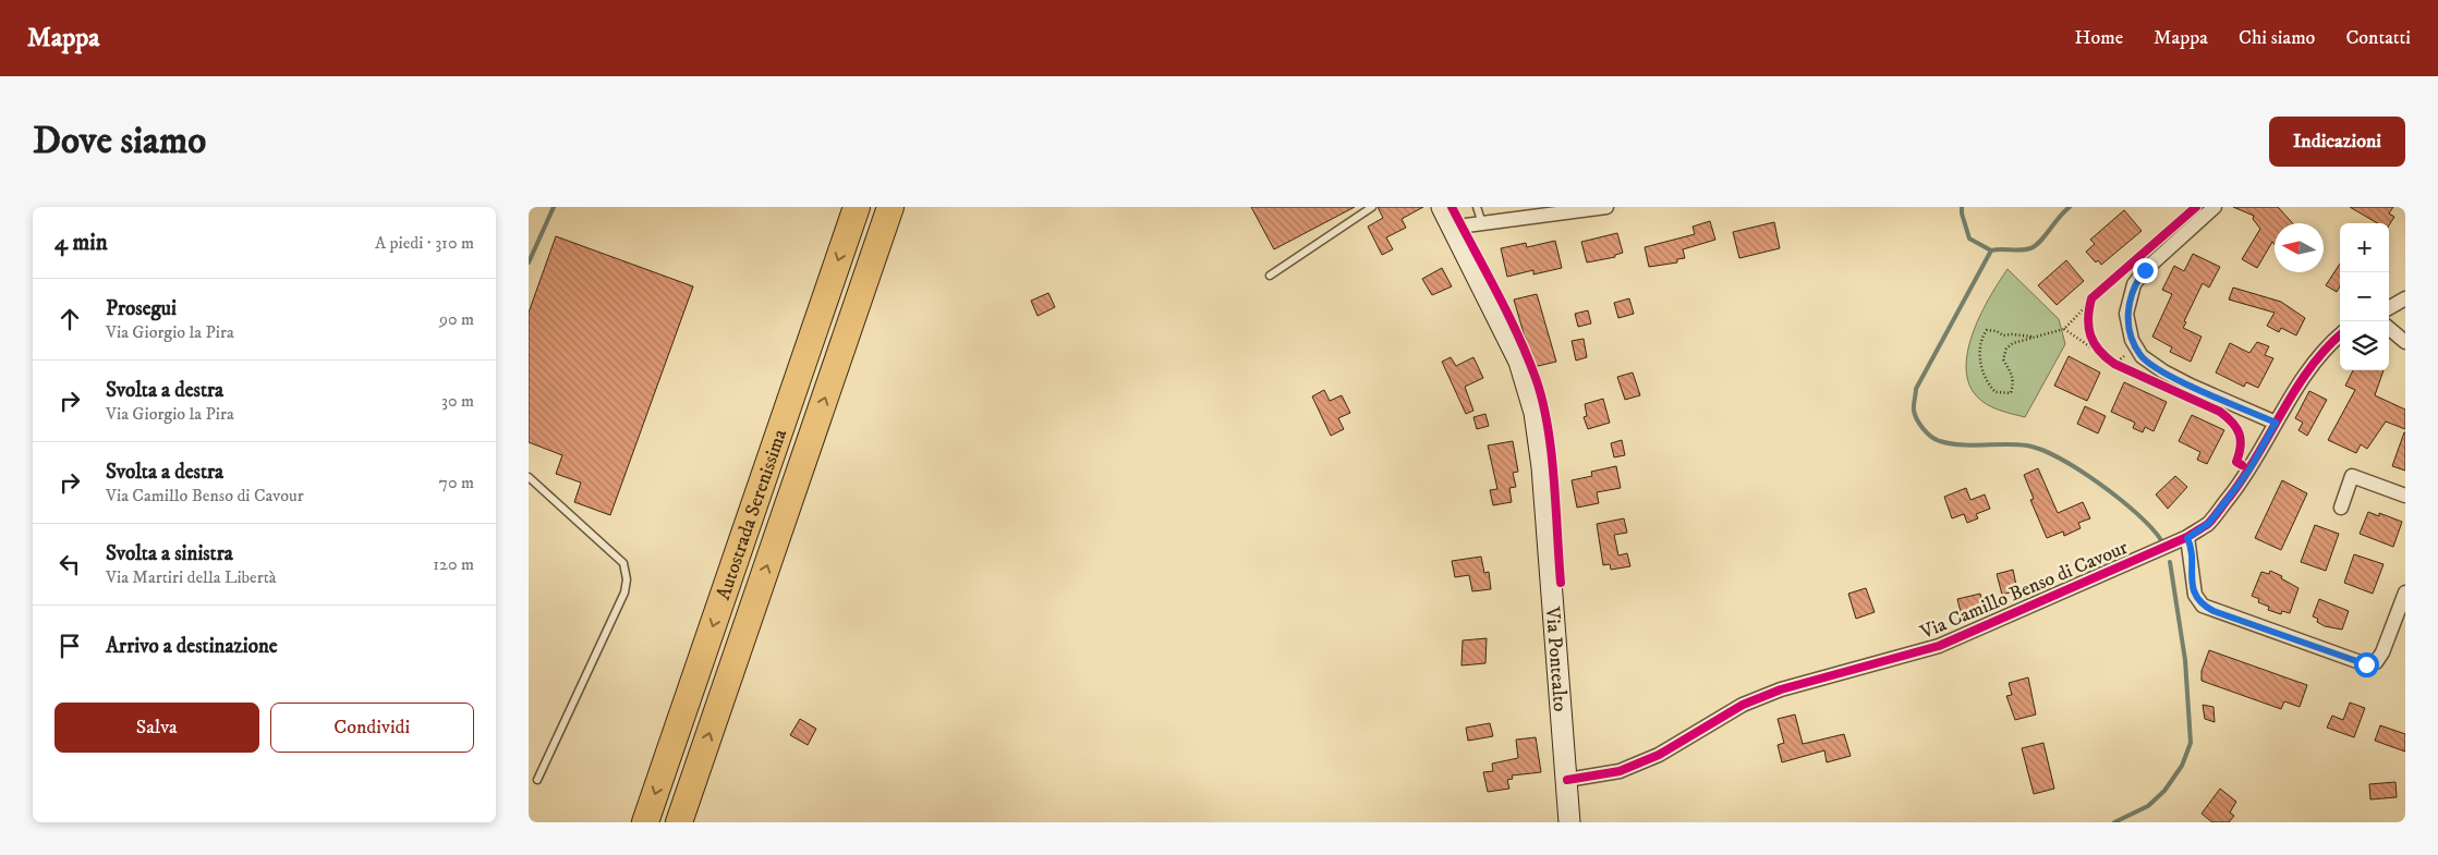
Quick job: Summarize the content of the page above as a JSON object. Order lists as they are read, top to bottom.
{
  "streets": {
    "highway": ["Autostrada Serenissima"],
    "street": ["Via Camillo Benso di Cavour", "Via Pontealto"]
  },
  "crossings": [
    ["Via Camillo Benso di Cavour", "Via Pontealto"]
  ],
  "north": "left",
  "page": {
    "header": "Mappa",
    "nav": [
      "Home",
      "Mappa",
      "Chi siamo",
      "Contatti"
    ],
    "buttons": [
      "Indicazioni",
      ["Salva", "Condividi"]
    ],
    "title": "Dove siamo",
    "heading": ["4 min", "A piedi · 310 m"],
    "map_buttons": ["+", "−"],
    "list": [
      ["Prosegui", "Via Giorgio la Pira", "90 m"],
      ["Svolta a destra", "Via Giorgio la Pira", "30 m"],
      ["Svolta a destra", "Via Camillo Benso di Cavour", "70 m"],
      ["Svolta a sinistra", "Via Martiri della Libertà", "120 m"],
      "Arrivo a destinazione"
    ]
  }
}
